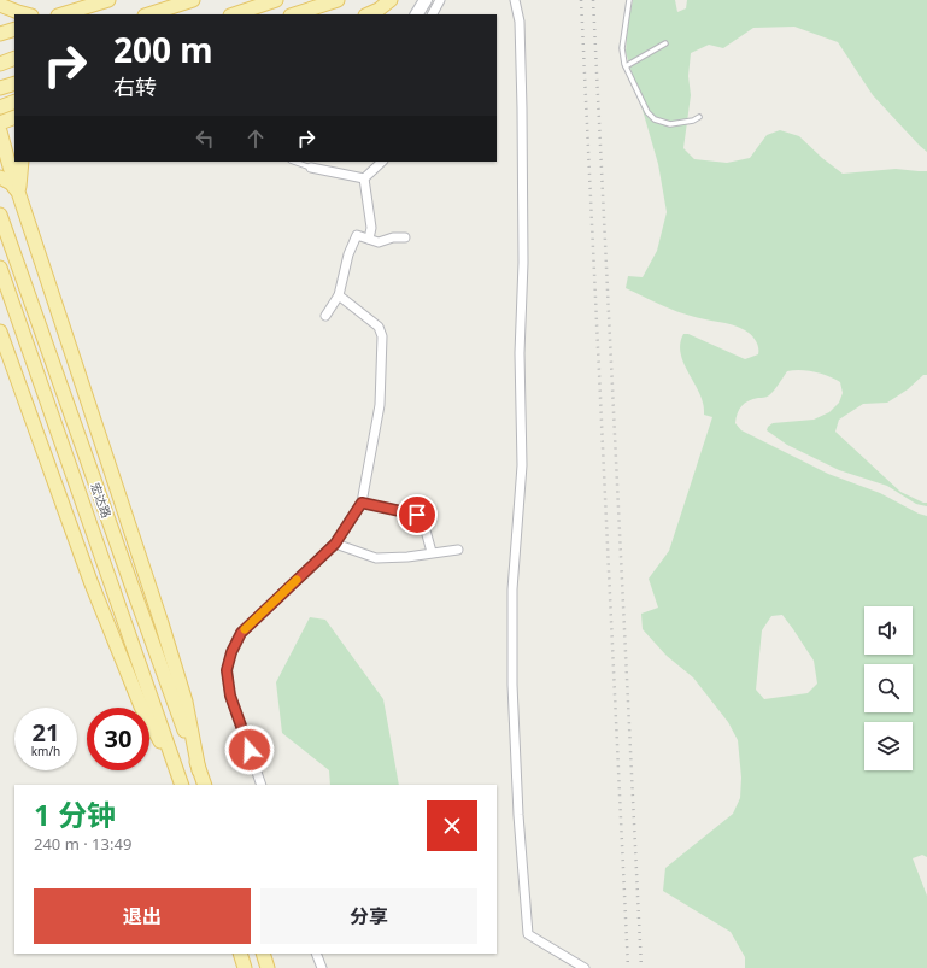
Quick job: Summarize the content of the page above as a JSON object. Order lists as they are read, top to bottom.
{
  "streets": {
    "main road": ["宏达路"]
  },
  "page": {
    "turn": ["200 m", "右转"],
    "speed": "21 km/h",
    "limit": "30",
    "heading": ["1 分钟", "240 m · 13:49"],
    "buttons": ["退出", "分享"]
  }
}
